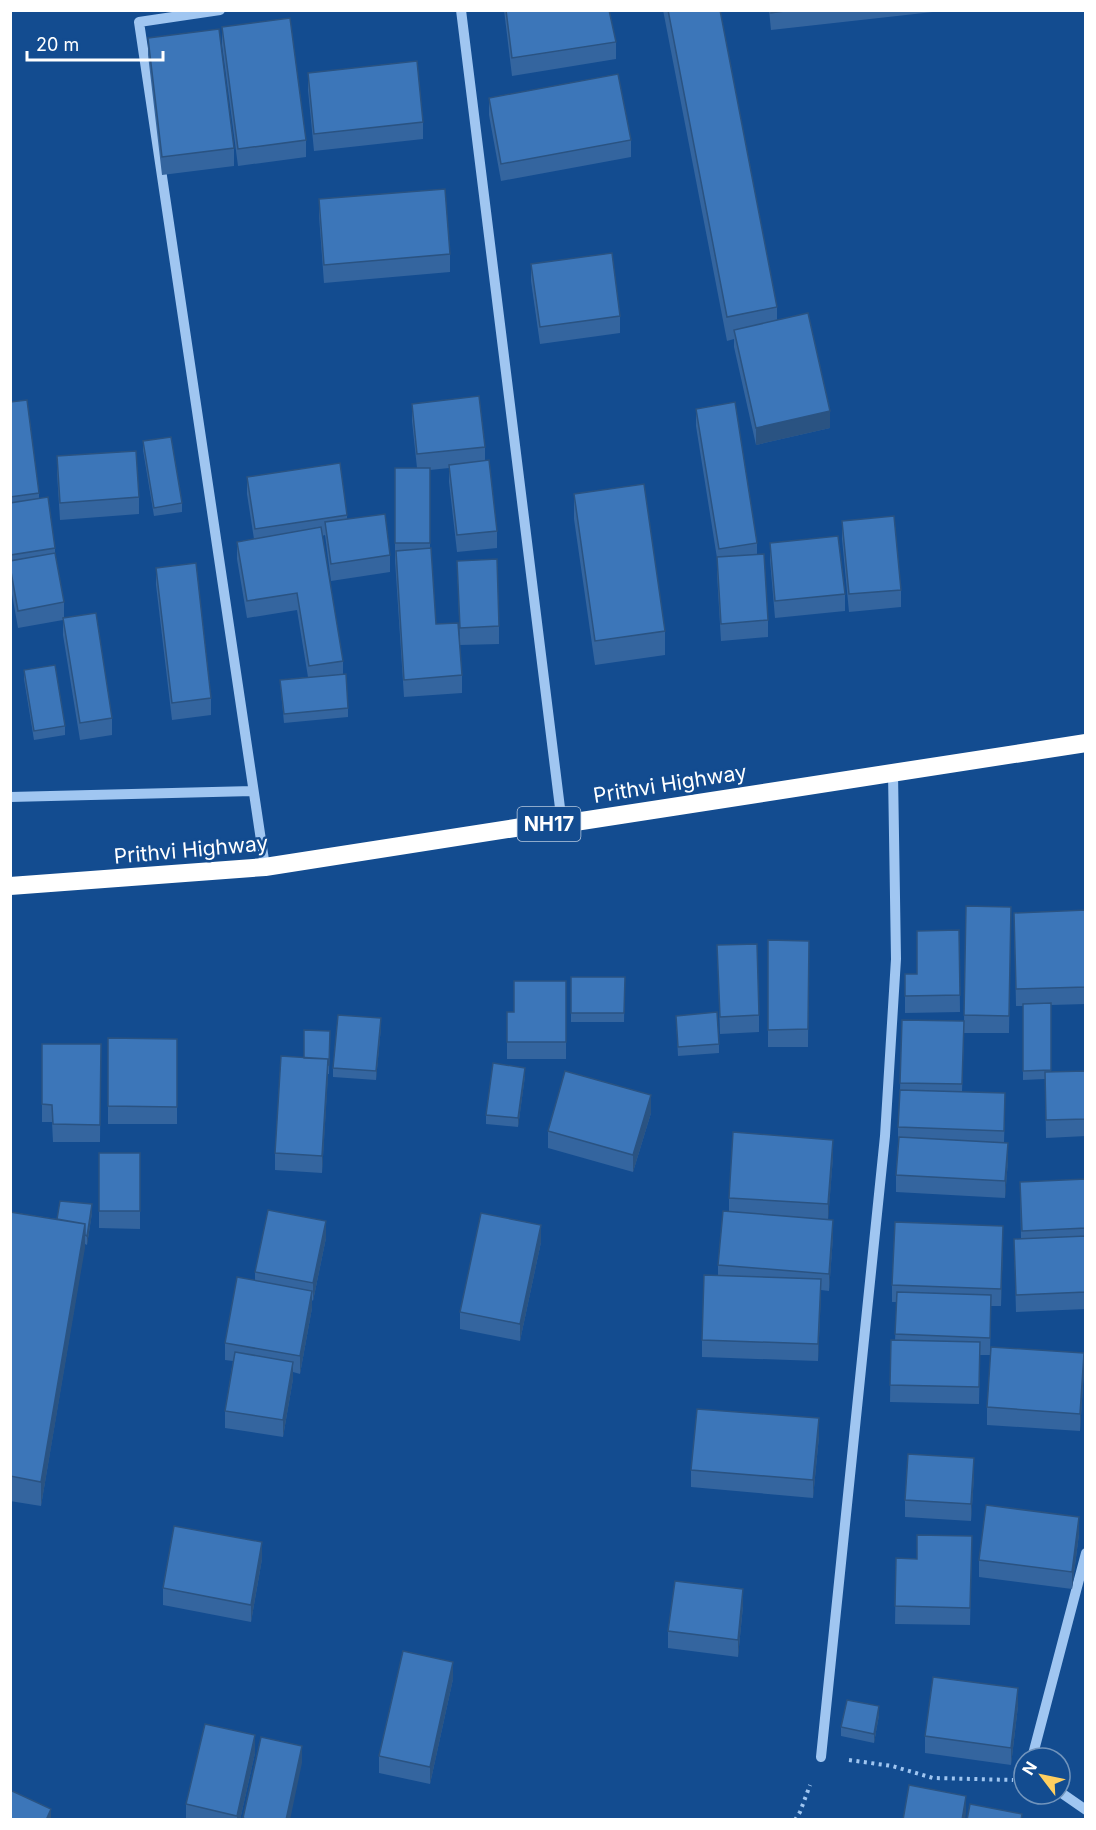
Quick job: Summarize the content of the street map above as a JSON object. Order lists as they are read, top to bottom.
{
  "streets": {
    "highway": ["Prithvi Highway", "NH17"]
  },
  "scale_bar": "20 m",
  "north": "top left"
}
